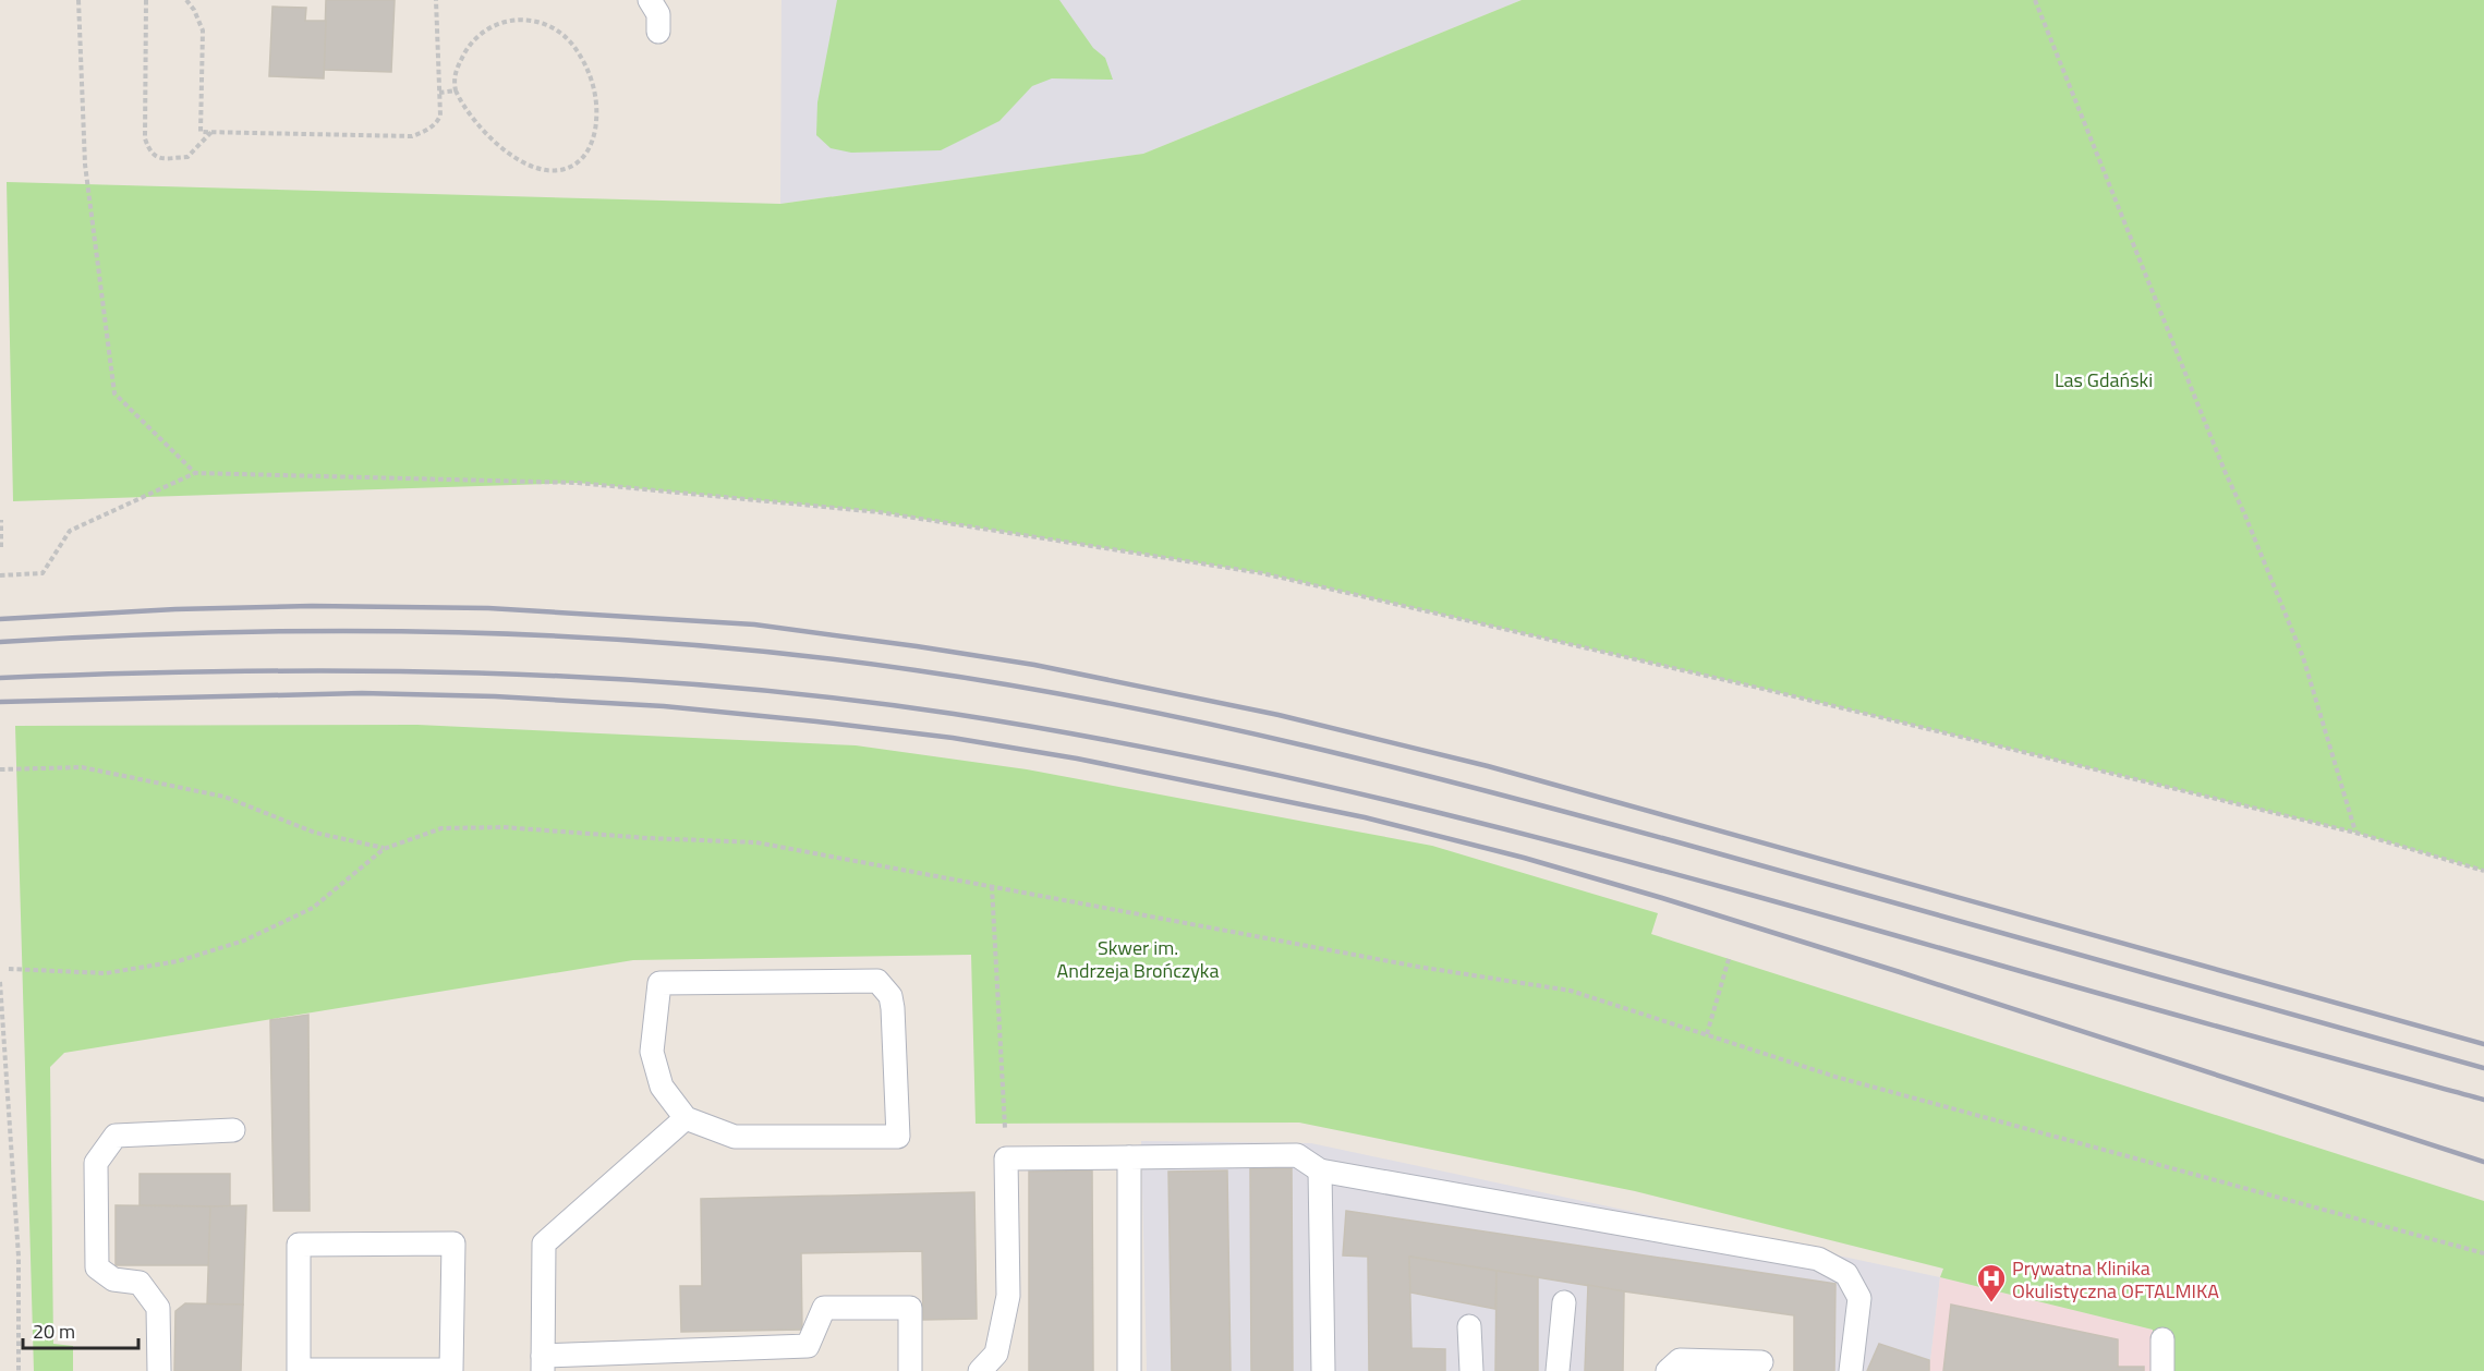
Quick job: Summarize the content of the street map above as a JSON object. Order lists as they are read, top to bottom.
{
  "parks": ["Las Gdański", "Skwer im. Andrzeja Brończyka"],
  "places": {
    "hospital": ["Prywatna Klinika Okulistyczna OFTALMIKA"]
  },
  "scale_bar": "20 m"
}
